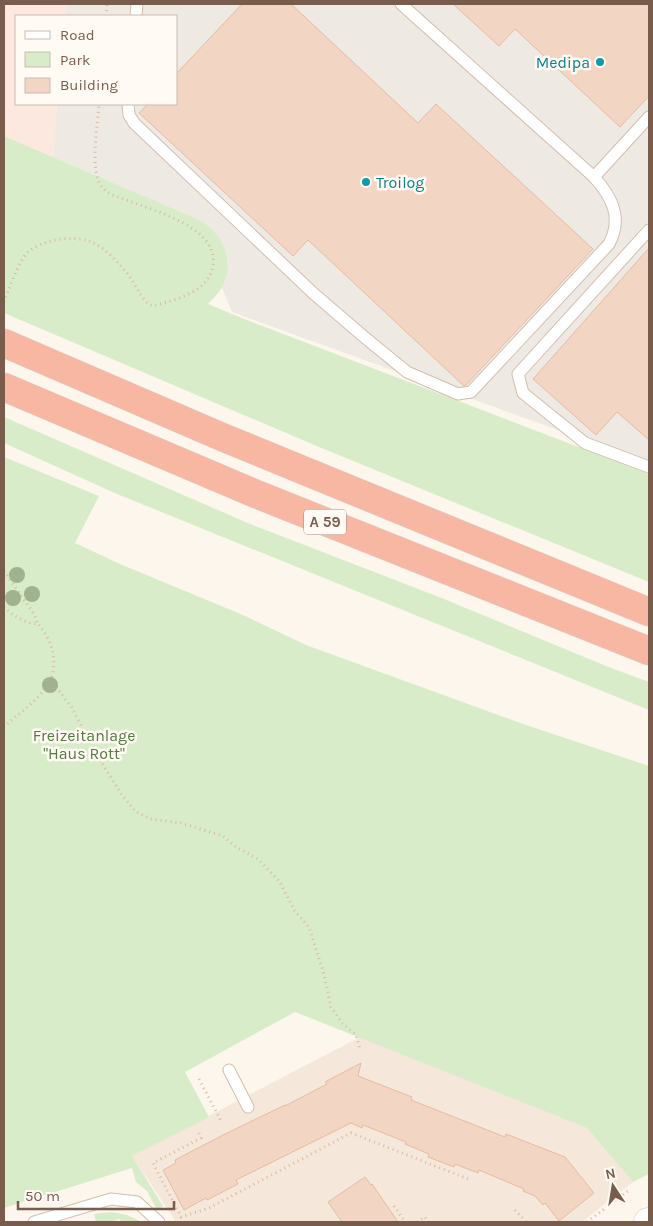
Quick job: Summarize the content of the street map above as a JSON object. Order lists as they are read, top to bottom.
{
  "streets": {
    "highway": ["A 59"]
  },
  "parks": ["Freizeitanlage \"Haus Rott\""],
  "places": ["Medipa", "Troilog"],
  "legend": ["Road", "Park", "Building"],
  "scale_bar": "50 m",
  "north": "top"
}
